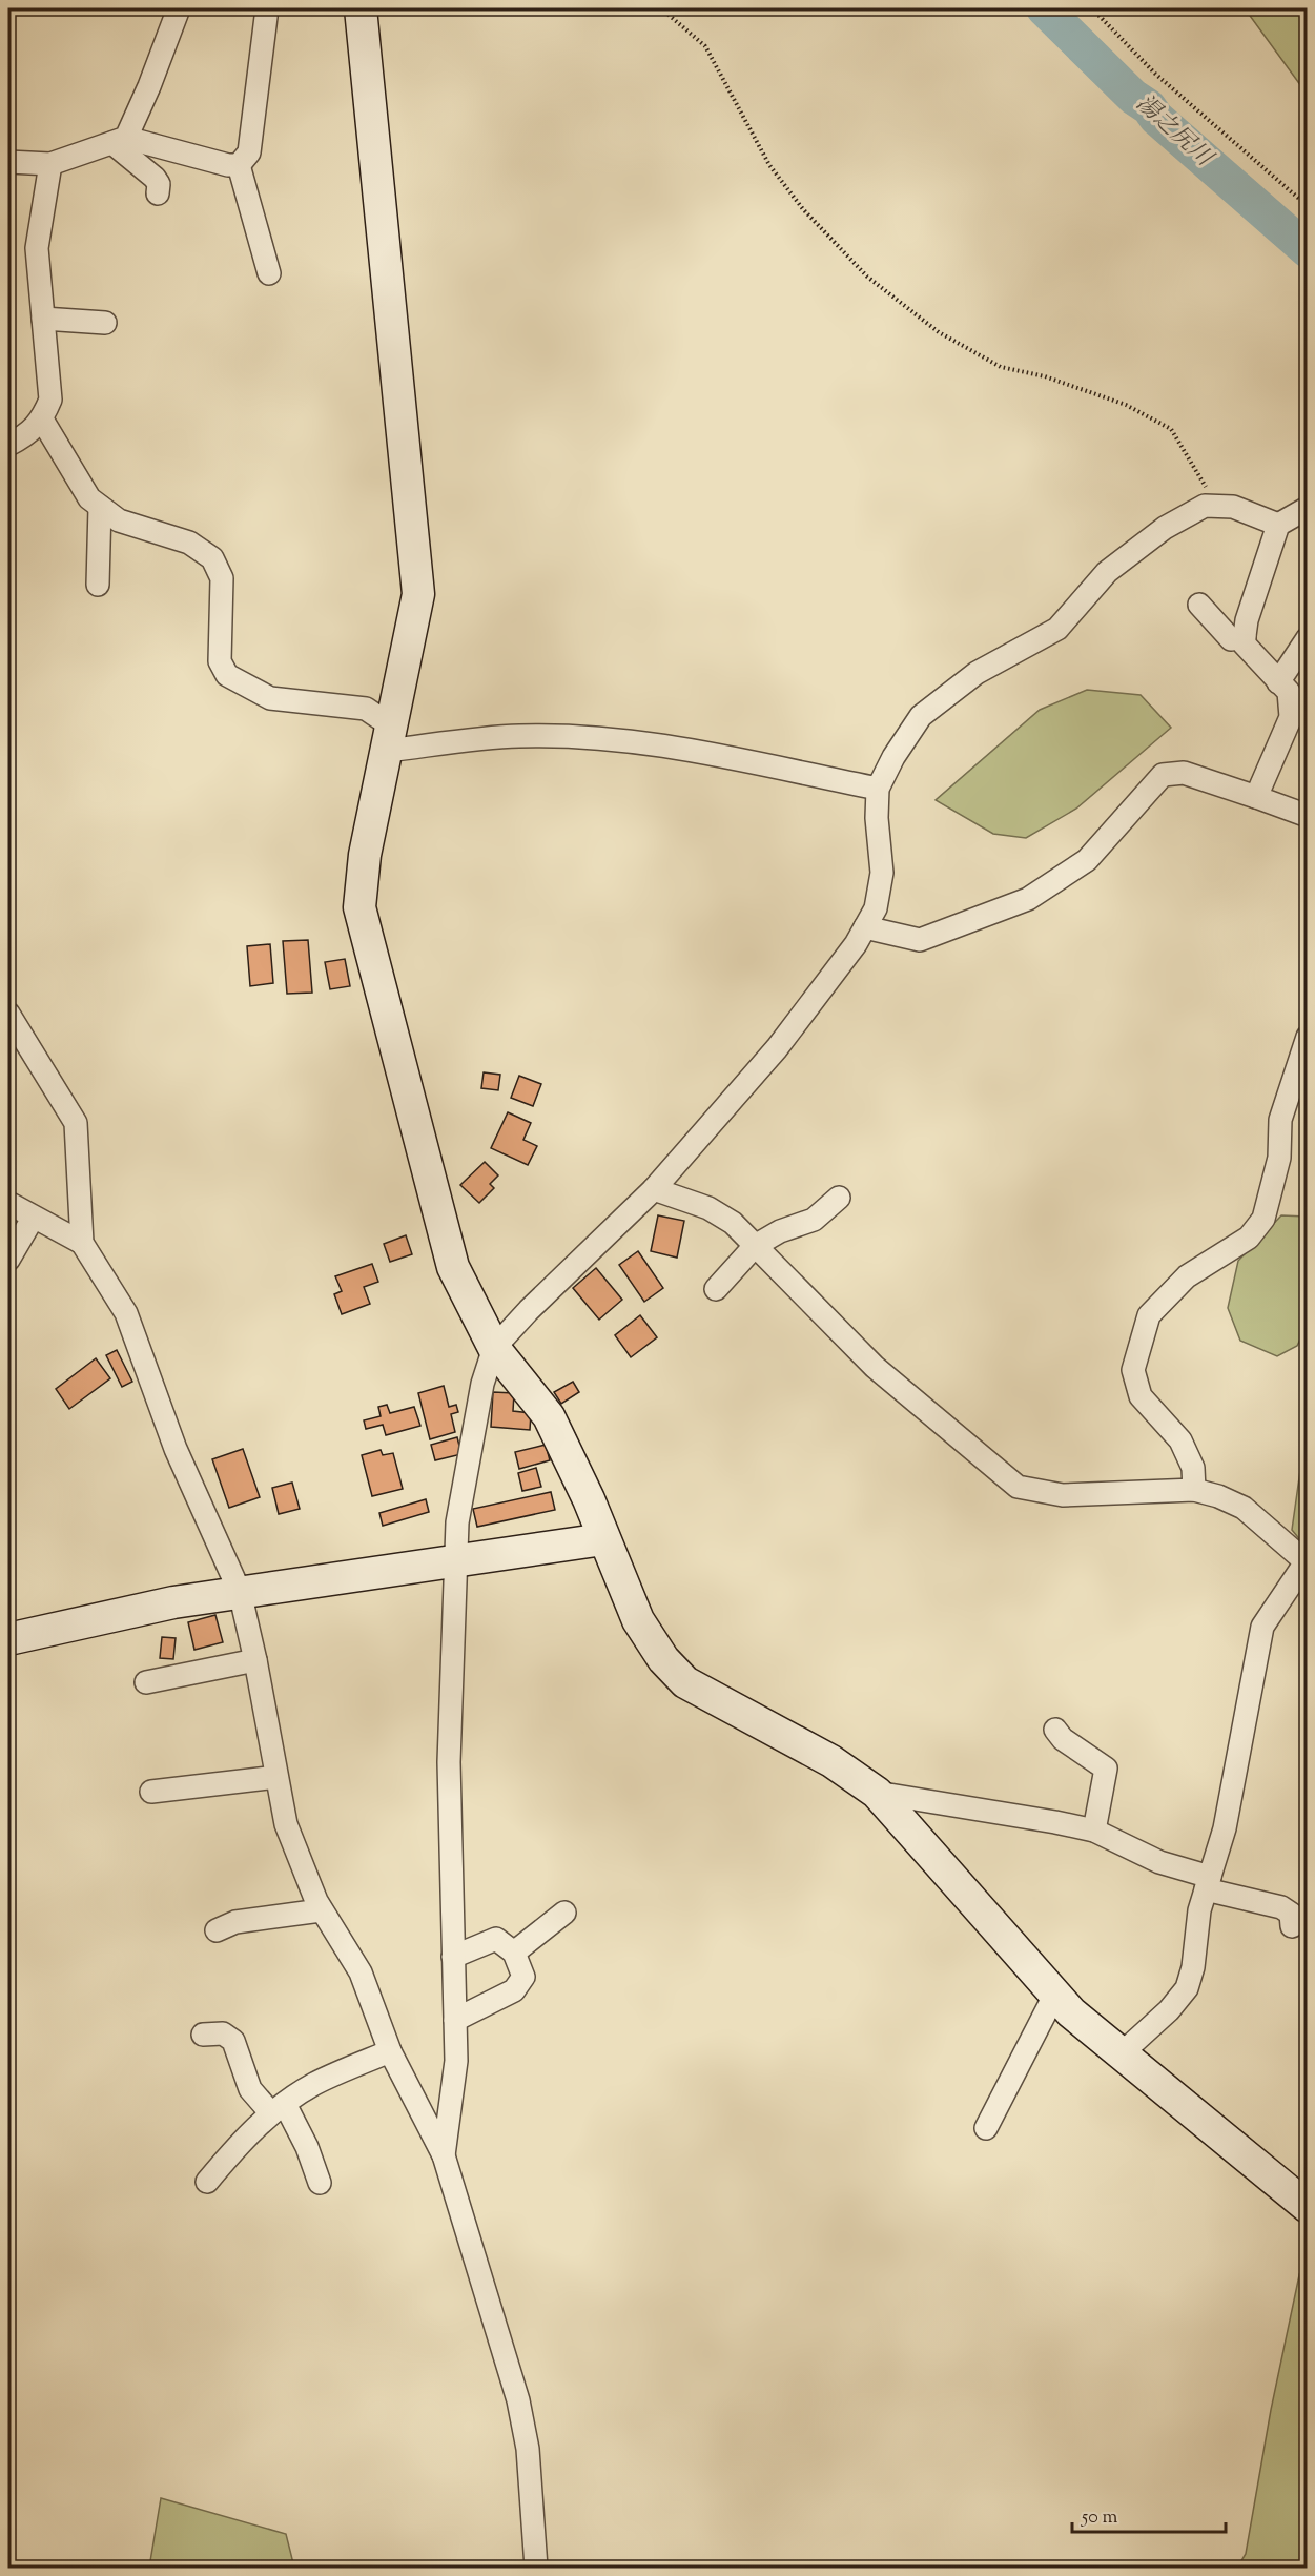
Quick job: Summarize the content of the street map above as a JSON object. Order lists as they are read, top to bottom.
{
  "water": ["湯之尻川"],
  "scale_bar": "50 m"
}
